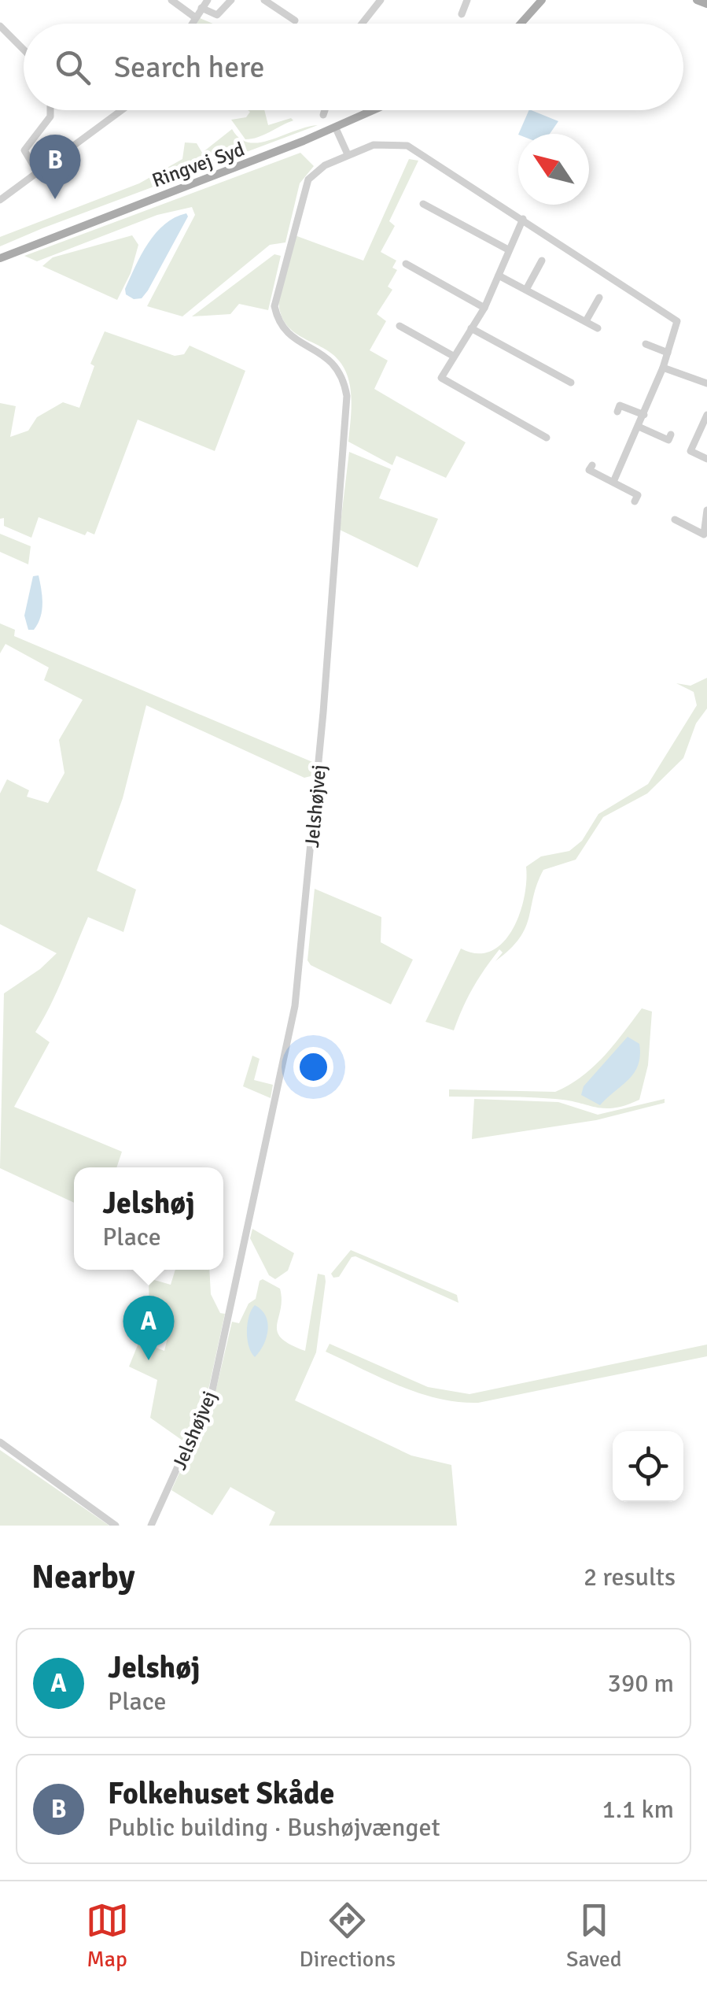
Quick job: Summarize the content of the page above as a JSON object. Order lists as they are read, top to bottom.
{
  "streets": {
    "main road": ["Ringvej Syd"],
    "street": ["Jelshøjvej"]
  },
  "north": "top left",
  "page": {
    "search": "Search here",
    "pins": ["B", "A"],
    "popup": ["Jelshøj", "Place"],
    "heading": ["Nearby", "2 results"],
    "list": [
      {
        "mark": "A",
        "name": "Jelshøj",
        "note": "Place",
        "value": "390 m"
      },
      {
        "mark": "B",
        "name": "Folkehuset Skåde",
        "note": "Public building · Bushøjvænget",
        "value": "1.1 km"
      }
    ],
    "nav": ["Map", "Directions", "Saved"]
  }
}
